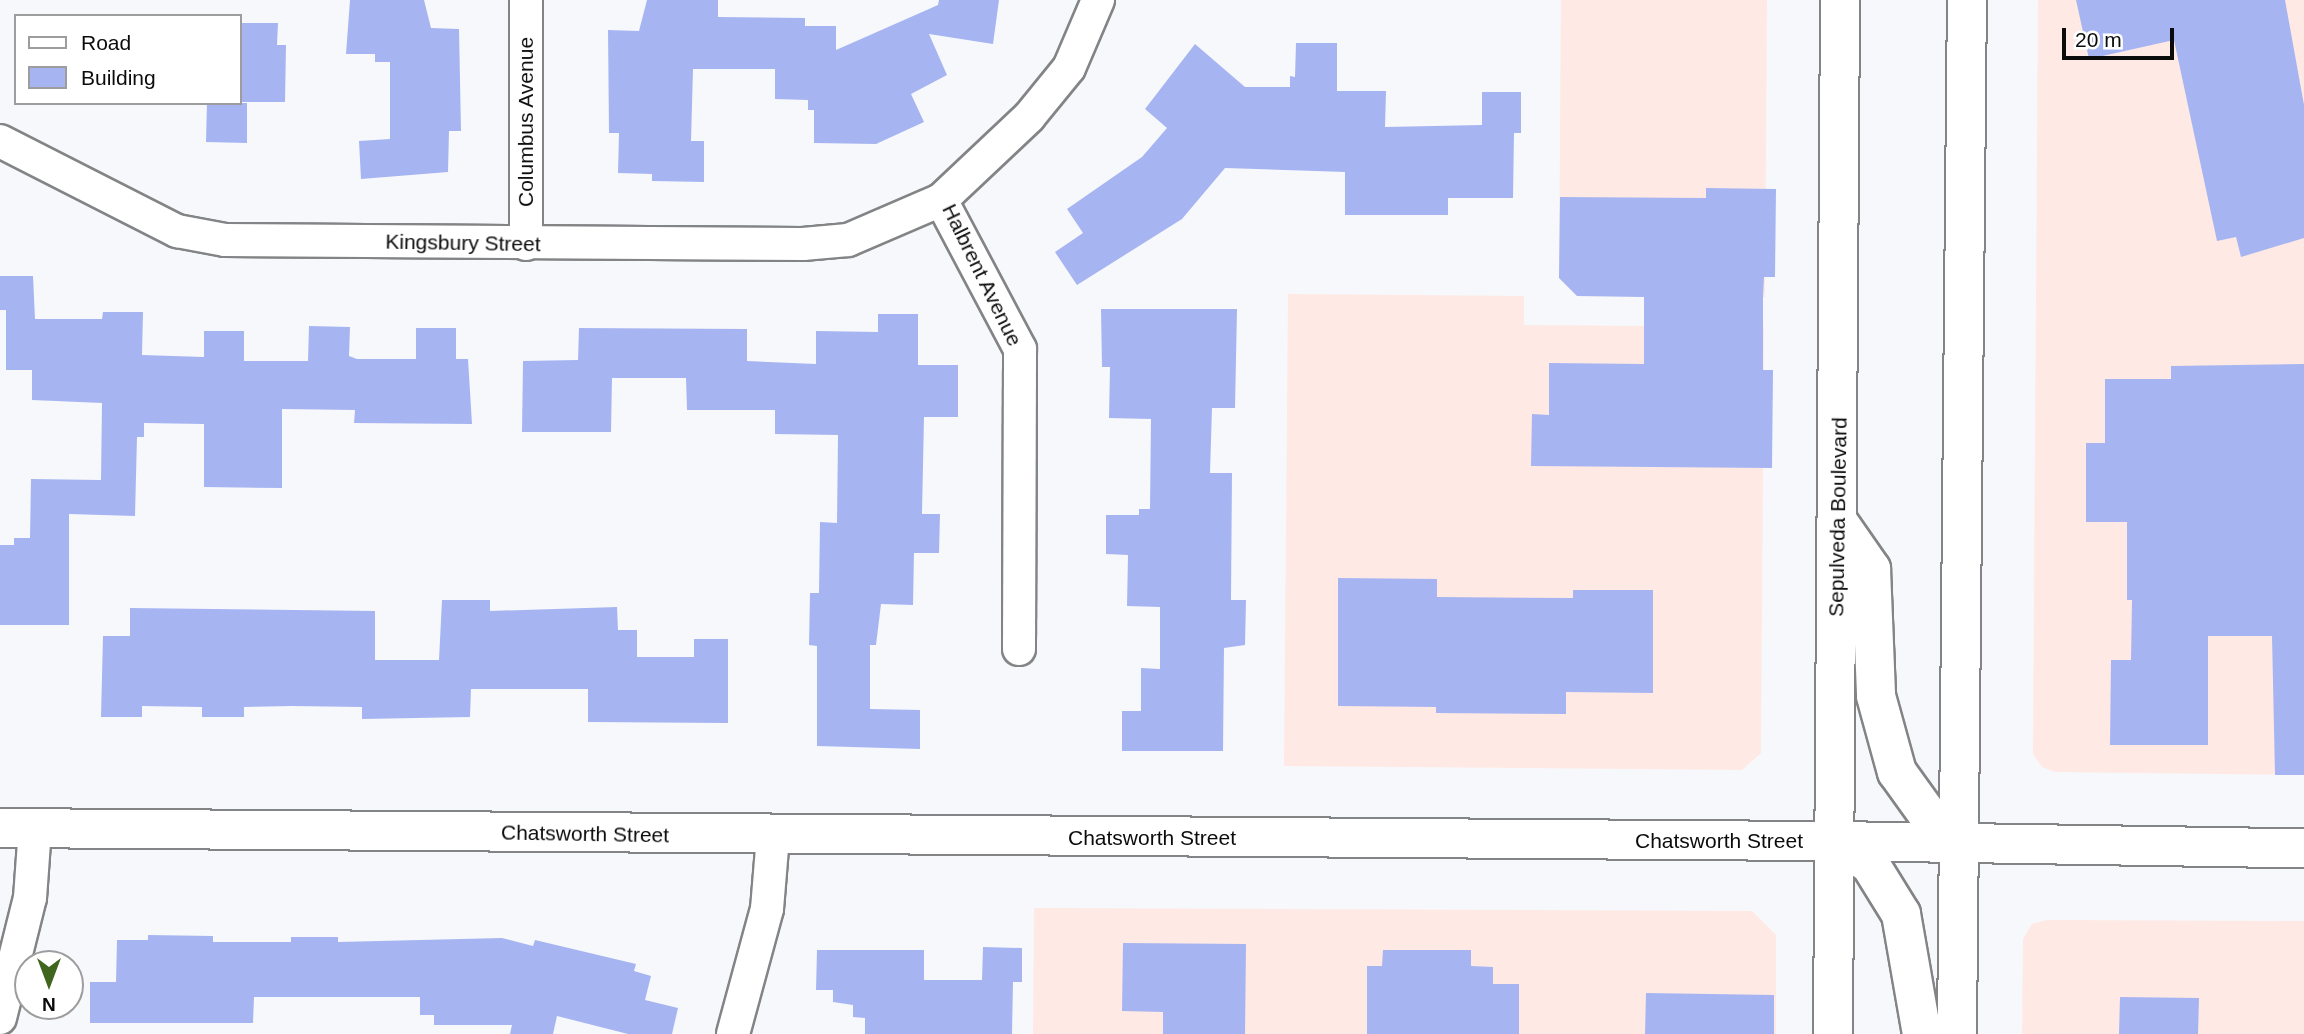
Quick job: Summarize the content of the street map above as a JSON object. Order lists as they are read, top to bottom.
{
  "streets": {
    "main road": ["Sepulveda Boulevard", "Chatsworth Street"],
    "street": ["Columbus Avenue", "Kingsbury Street", "Halbrent Avenue"]
  },
  "crossings": [
    ["Columbus Avenue", "Kingsbury Street"],
    ["Kingsbury Street", "Halbrent Avenue"],
    ["Sepulveda Boulevard", "Chatsworth Street"]
  ],
  "legend": ["Road", "Building"],
  "scale_bar": "20 m",
  "north": "bottom"
}
